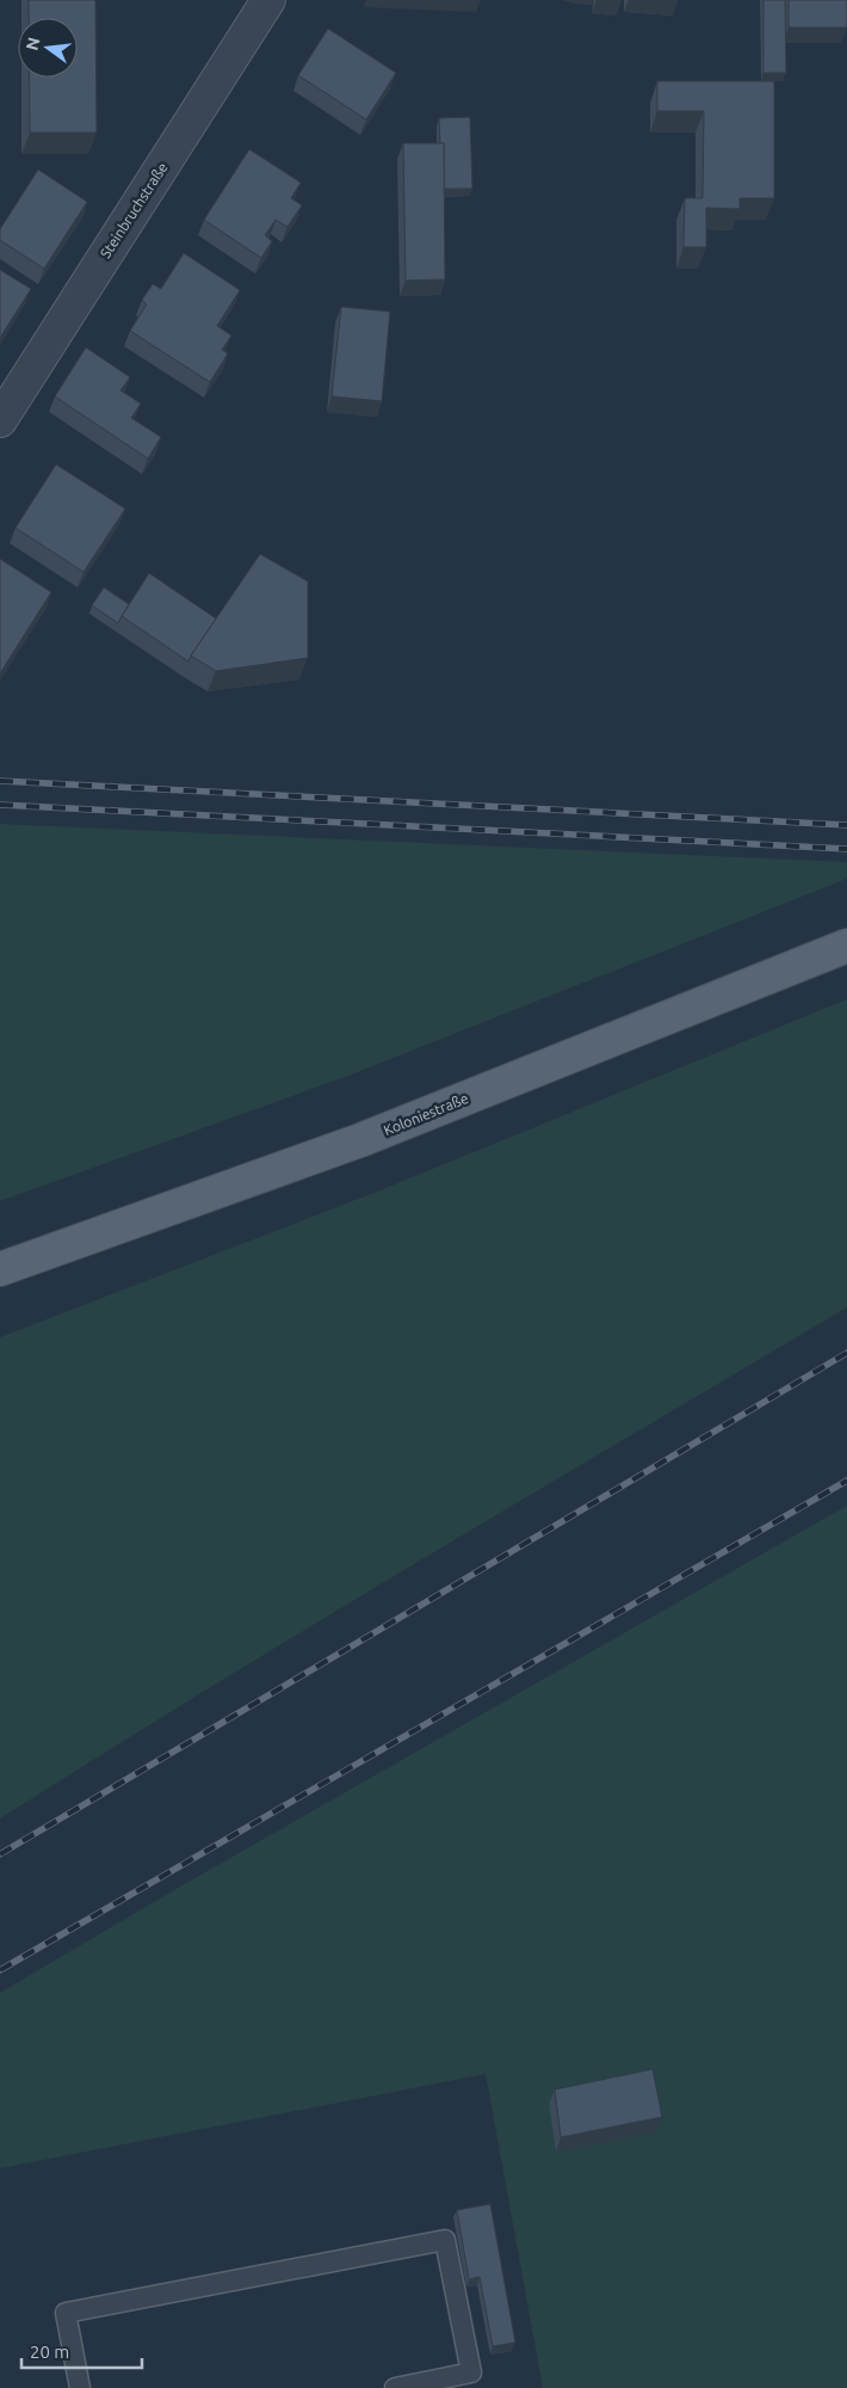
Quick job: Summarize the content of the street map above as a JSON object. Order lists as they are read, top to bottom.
{
  "streets": {
    "main road": ["Koloniestraße"],
    "street": ["Steinbruchstraße"]
  },
  "scale_bar": "20 m",
  "north": "left"
}
